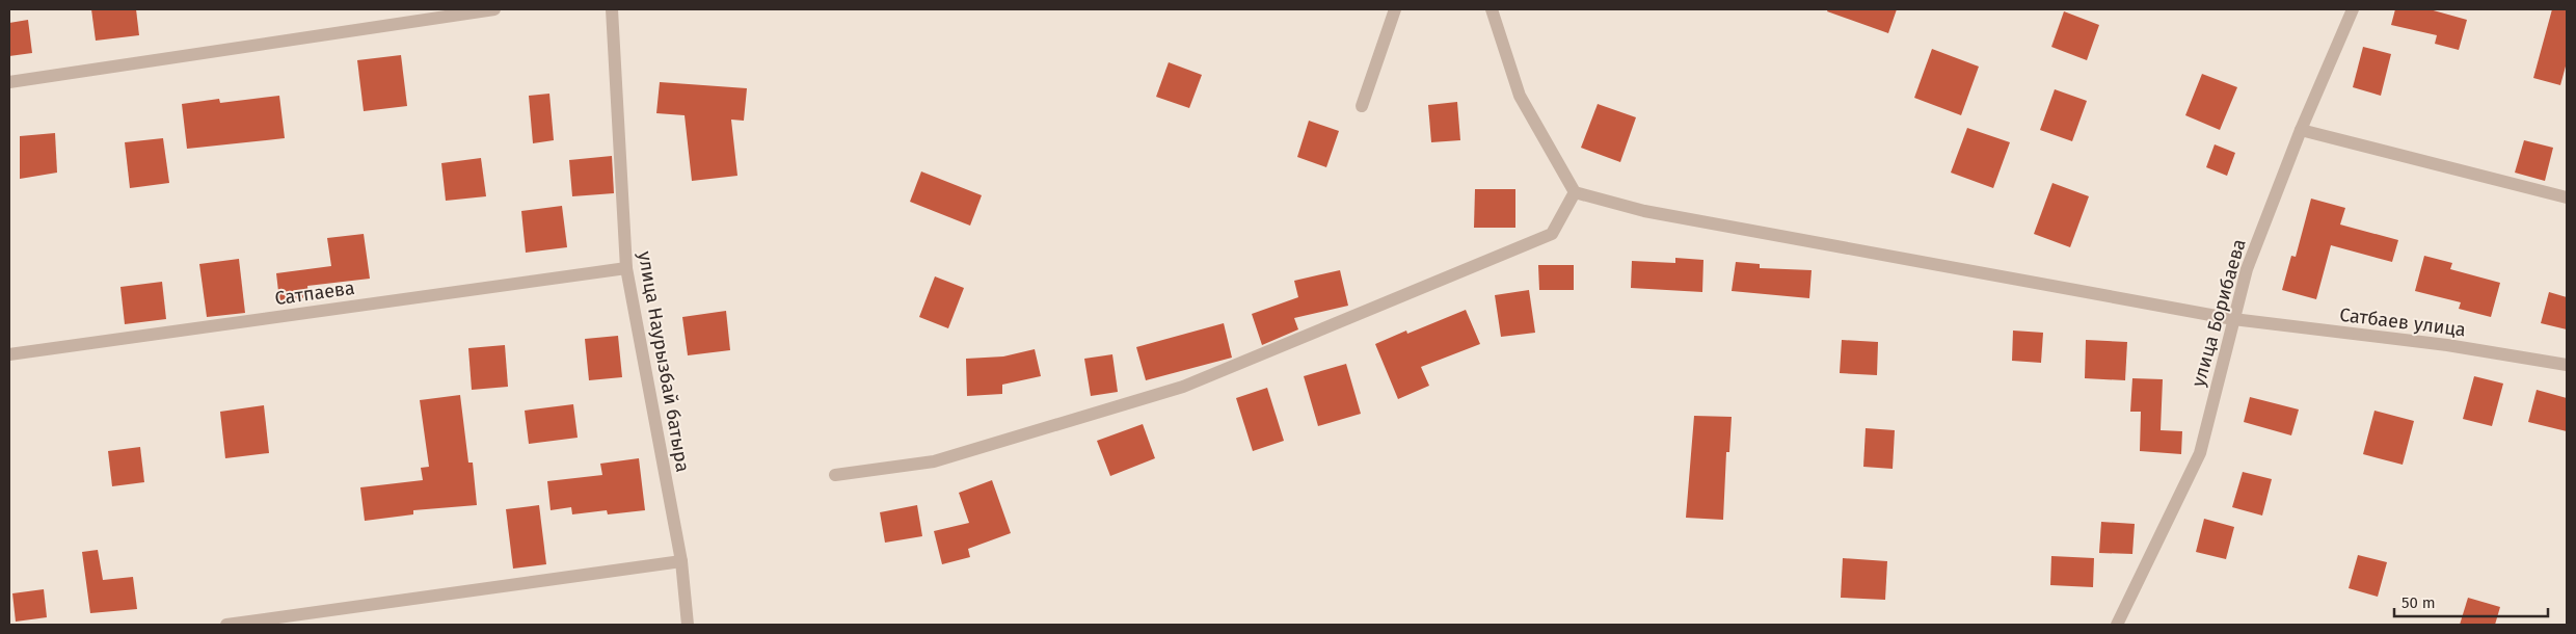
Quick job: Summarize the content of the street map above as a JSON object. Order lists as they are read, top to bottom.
{
  "streets": {
    "street": [
      "Сатпаева",
      "улица Борибаева",
      "Сатбаев улица",
      "улица Наурызбай батыра"
    ]
  },
  "crossings": [
    ["Сатпаева", "улица Наурызбай батыра"],
    ["улица Борибаева", "Сатбаев улица"]
  ],
  "scale_bar": "50 m"
}
